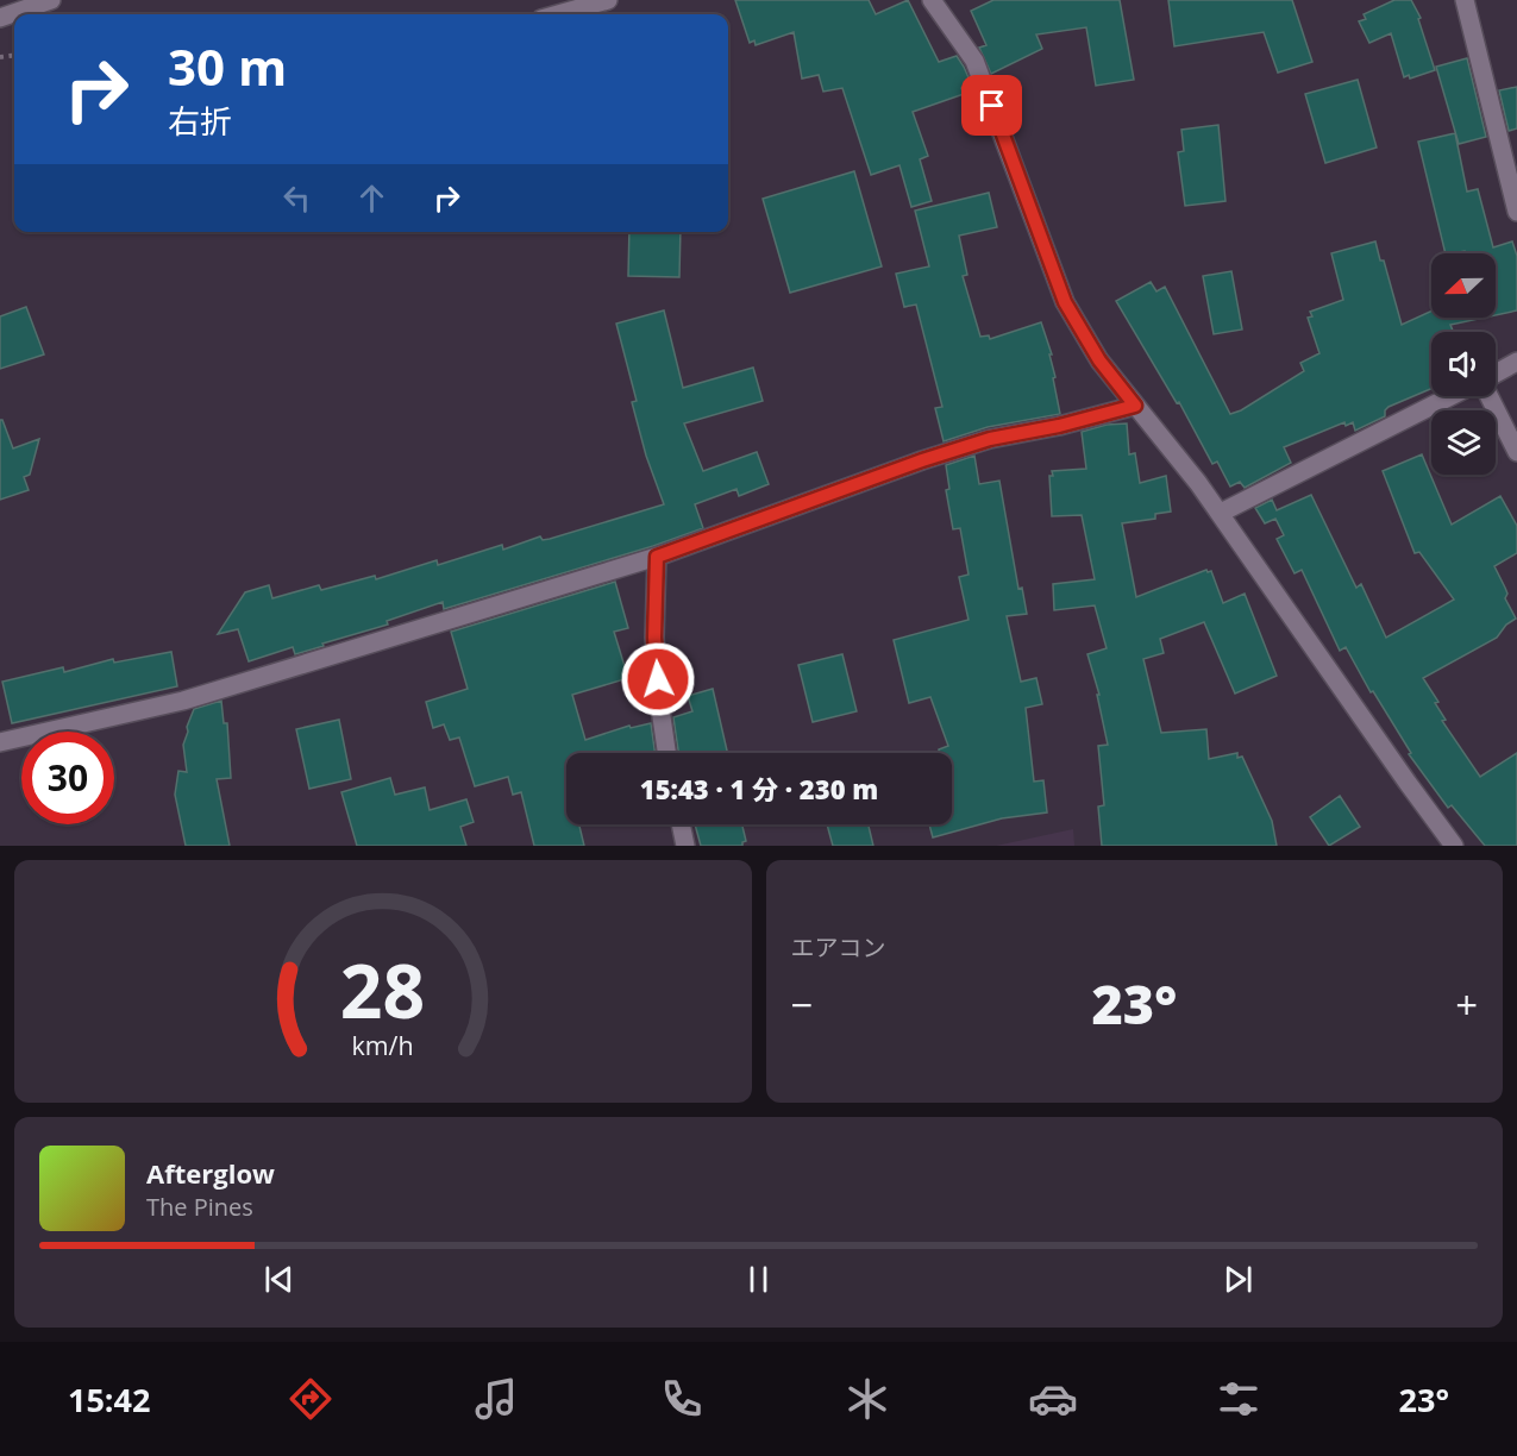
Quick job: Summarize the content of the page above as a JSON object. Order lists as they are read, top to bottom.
{
  "north": "left",
  "page": {
    "turn": ["30 m", "右折"],
    "limit": "30",
    "trip": "15:43 · 1 分 · 230 m",
    "tile": "エアコン",
    "heat": ["−", "23°", "+"],
    "song": ["Afterglow", "The Pines"],
    "tabs": ["15:42", "23°"],
    "gauge": ["28", "km/h"]
  }
}
